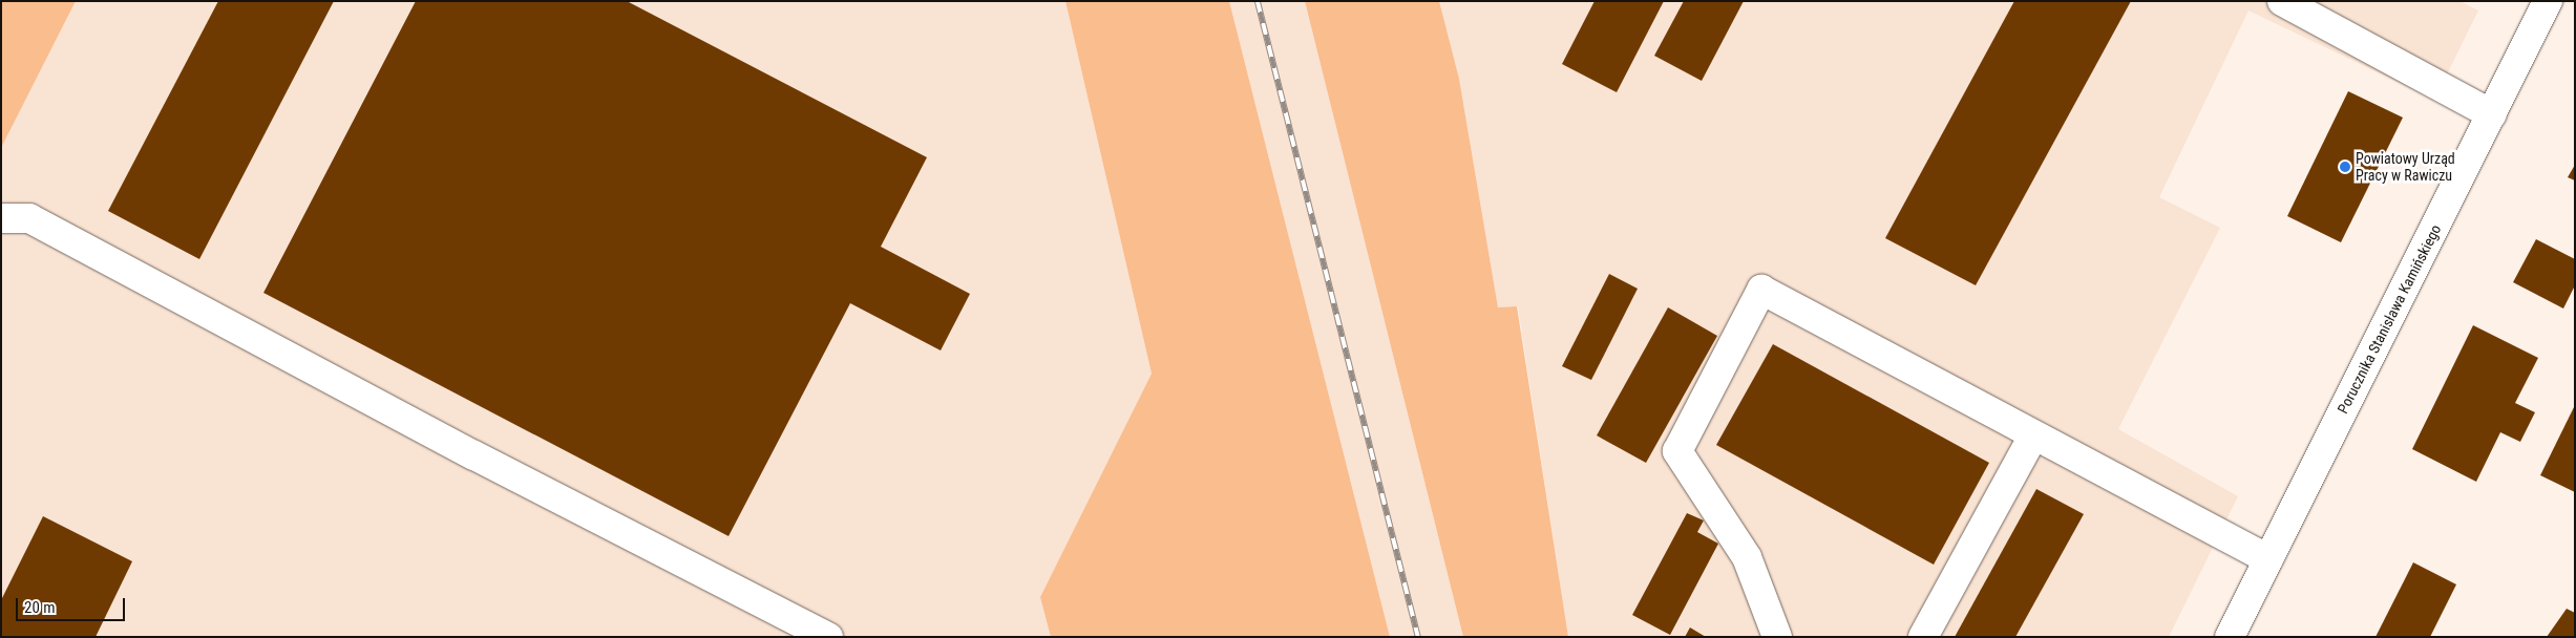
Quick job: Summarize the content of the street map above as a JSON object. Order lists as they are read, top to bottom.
{
  "streets": {
    "street": ["Porucznika Stanisława Kamińskiego"]
  },
  "places": ["Powiatowy Urząd Pracy w Rawiczu"],
  "scale_bar": "20 m"
}
